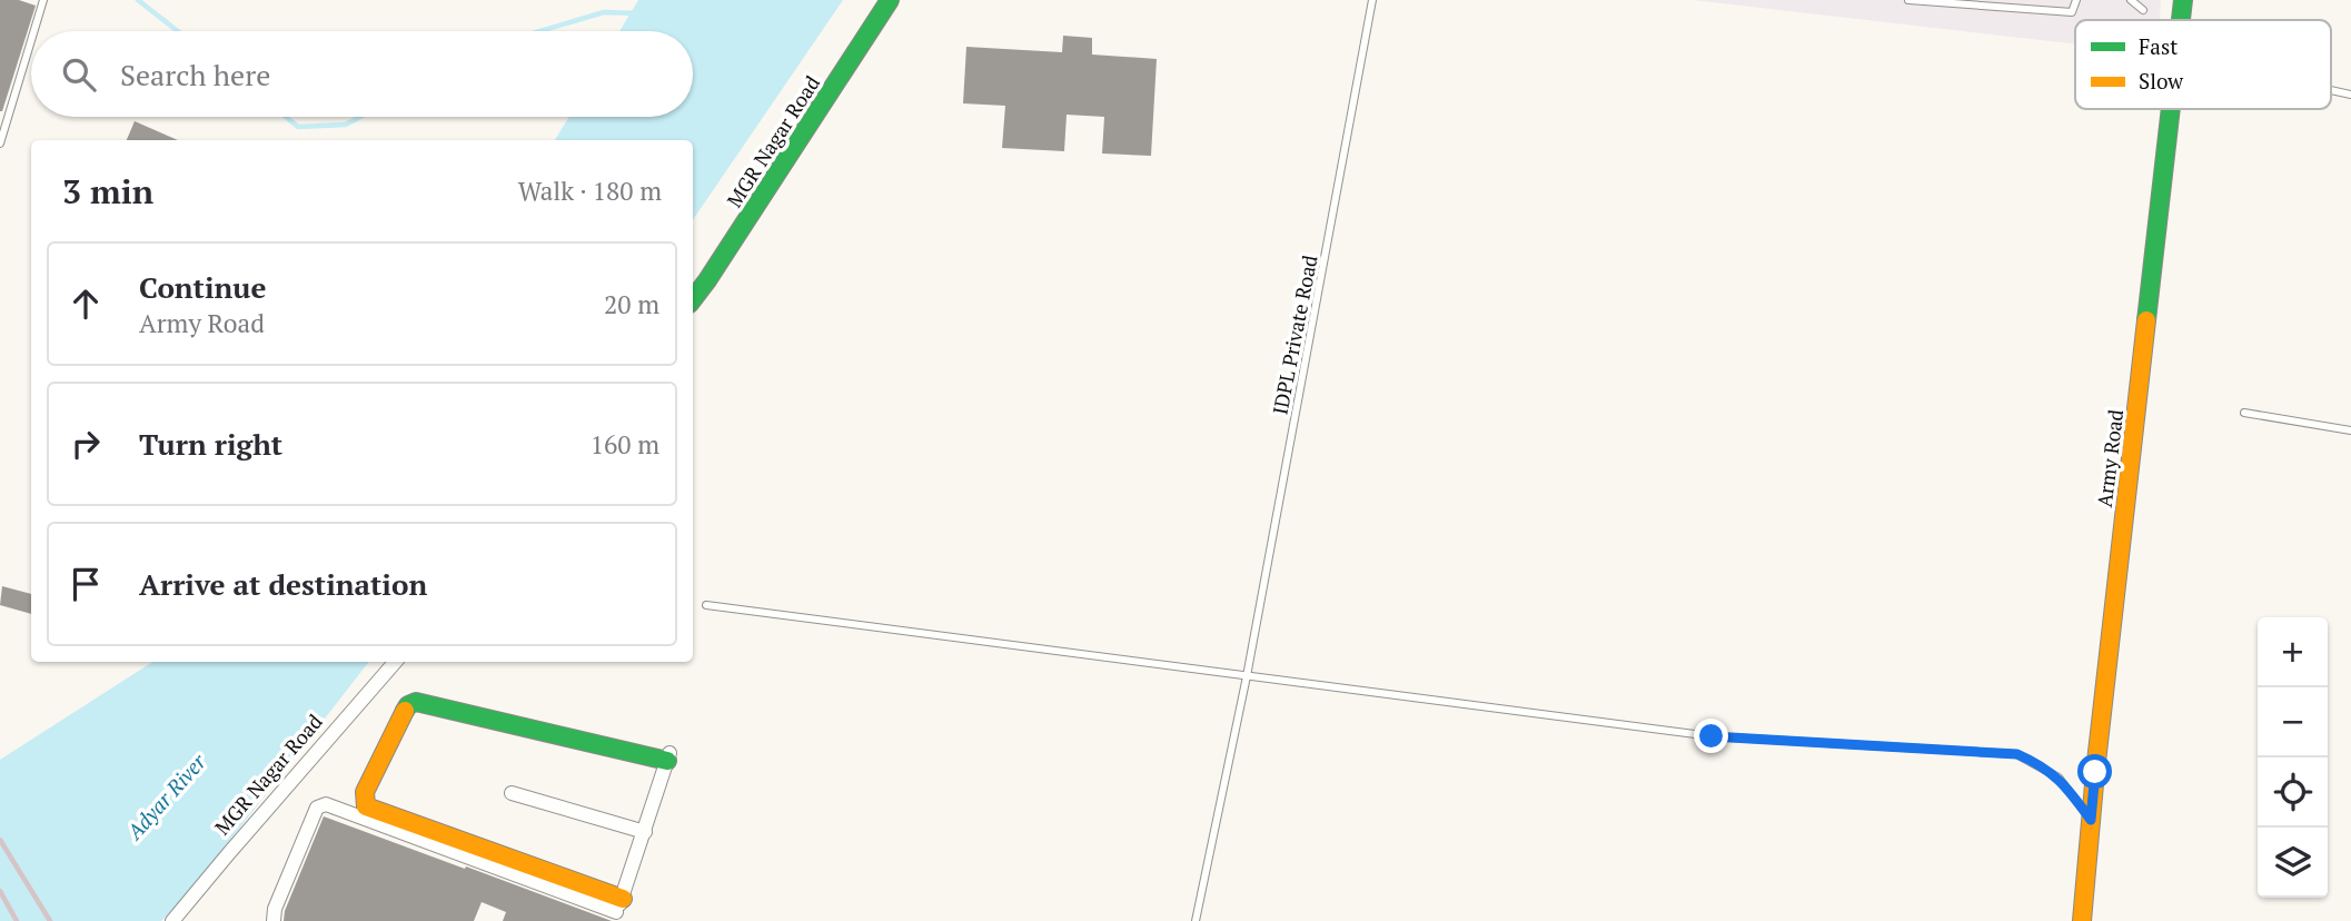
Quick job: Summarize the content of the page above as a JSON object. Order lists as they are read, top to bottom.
{
  "streets": {
    "street": ["MGR Nagar Road", "Army Road"],
    "lane": ["IDPL Private Road"]
  },
  "water": ["Adyar River"],
  "legend": ["Fast", "Slow"],
  "page": {
    "search": "Search here",
    "heading": ["3 min", "Walk · 180 m"],
    "list": [
      ["Continue", "Army Road", "20 m"],
      ["Turn right", "160 m"],
      "Arrive at destination"
    ],
    "map_buttons": ["+", "−"]
  }
}
